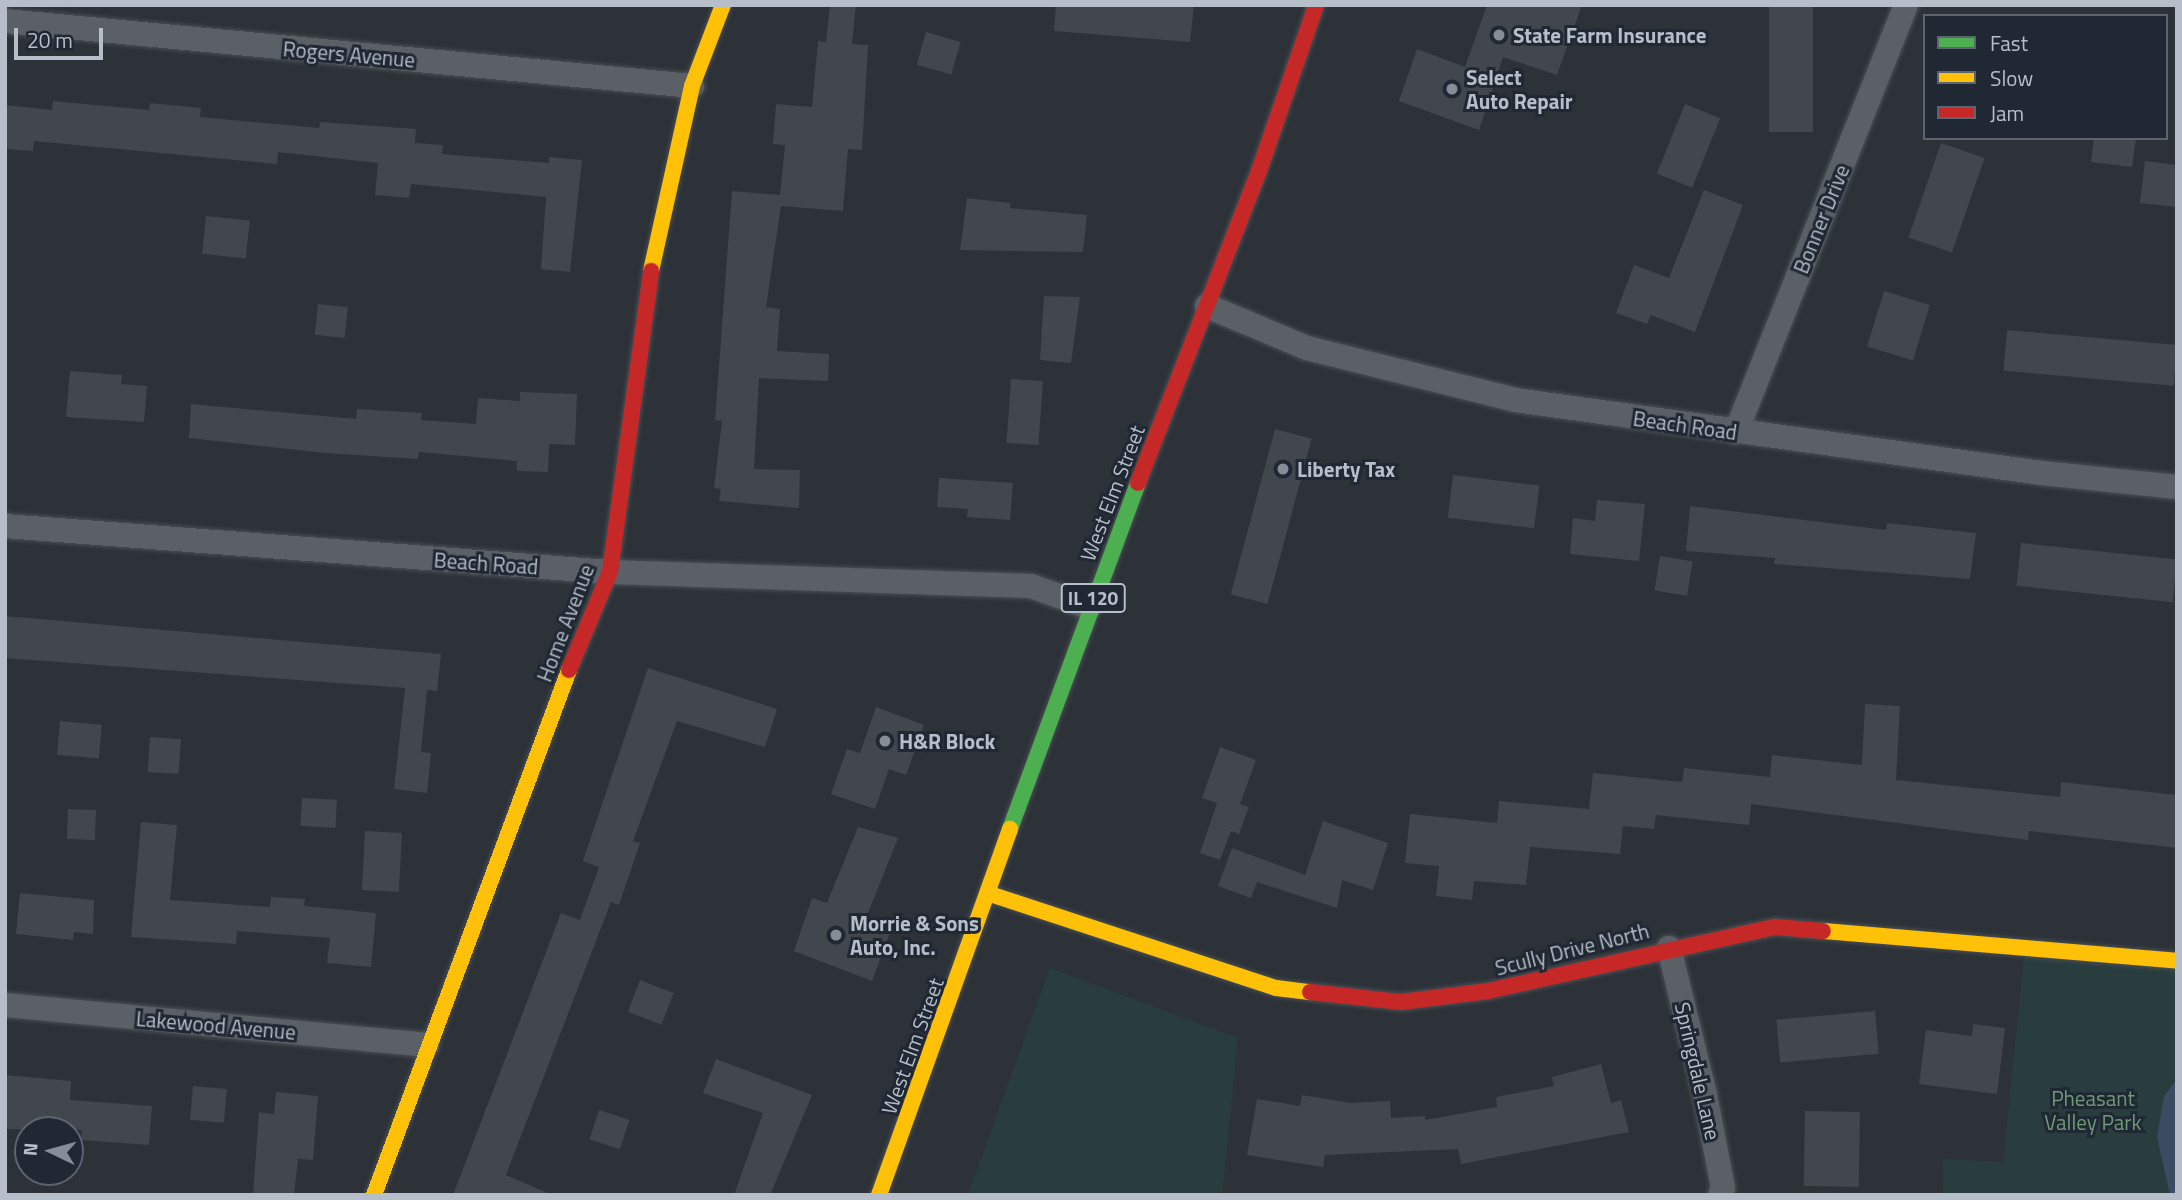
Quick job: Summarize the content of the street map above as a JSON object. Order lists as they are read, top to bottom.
{
  "streets": {
    "street": [
      "Rogers Avenue",
      "Bonner Drive",
      "Beach Road",
      "West Elm Street",
      "IL 120",
      "Home Avenue",
      "Scully Drive North",
      "Lakewood Avenue",
      "Springdale Lane"
    ]
  },
  "crossings": [
    ["Rogers Avenue", "Home Avenue"],
    ["Bonner Drive", "Beach Road"],
    ["Beach Road", "West Elm Street"],
    ["Beach Road", "Home Avenue"],
    ["West Elm Street", "Scully Drive North"],
    ["Home Avenue", "Lakewood Avenue"],
    ["Scully Drive North", "Springdale Lane"]
  ],
  "parks": ["Pheasant Valley Park"],
  "places": [
    "State Farm Insurance",
    "Select Auto Repair",
    "Liberty Tax",
    "H&R Block",
    "Morrie & Sons Auto, Inc."
  ],
  "legend": ["Fast", "Slow", "Jam"],
  "scale_bar": "20 m",
  "north": "left"
}
